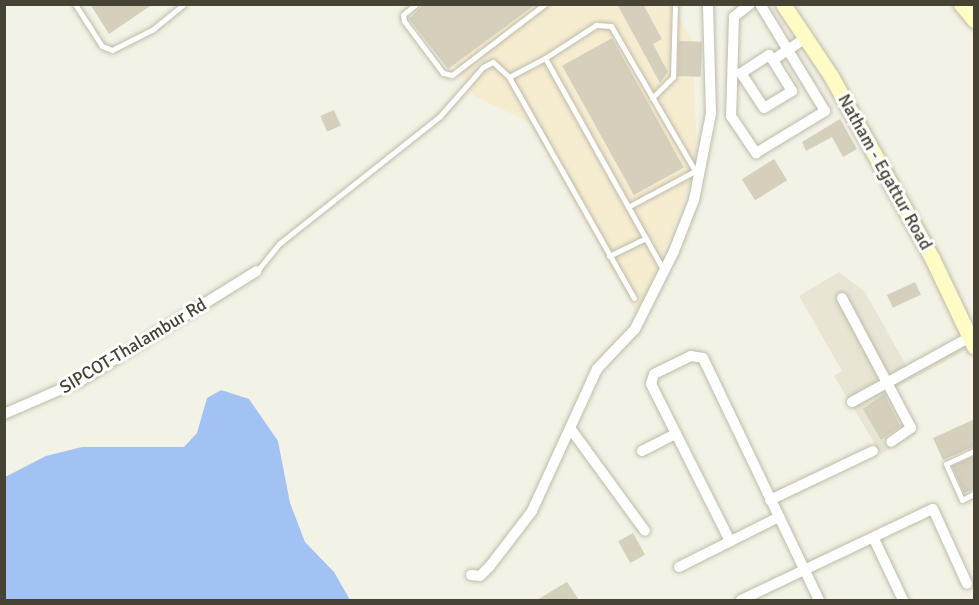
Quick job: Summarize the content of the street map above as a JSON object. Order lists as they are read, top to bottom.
{
  "streets": {
    "street": ["Natham - Egattur Road", "SIPCOT-Thalambur Rd"]
  }
}
